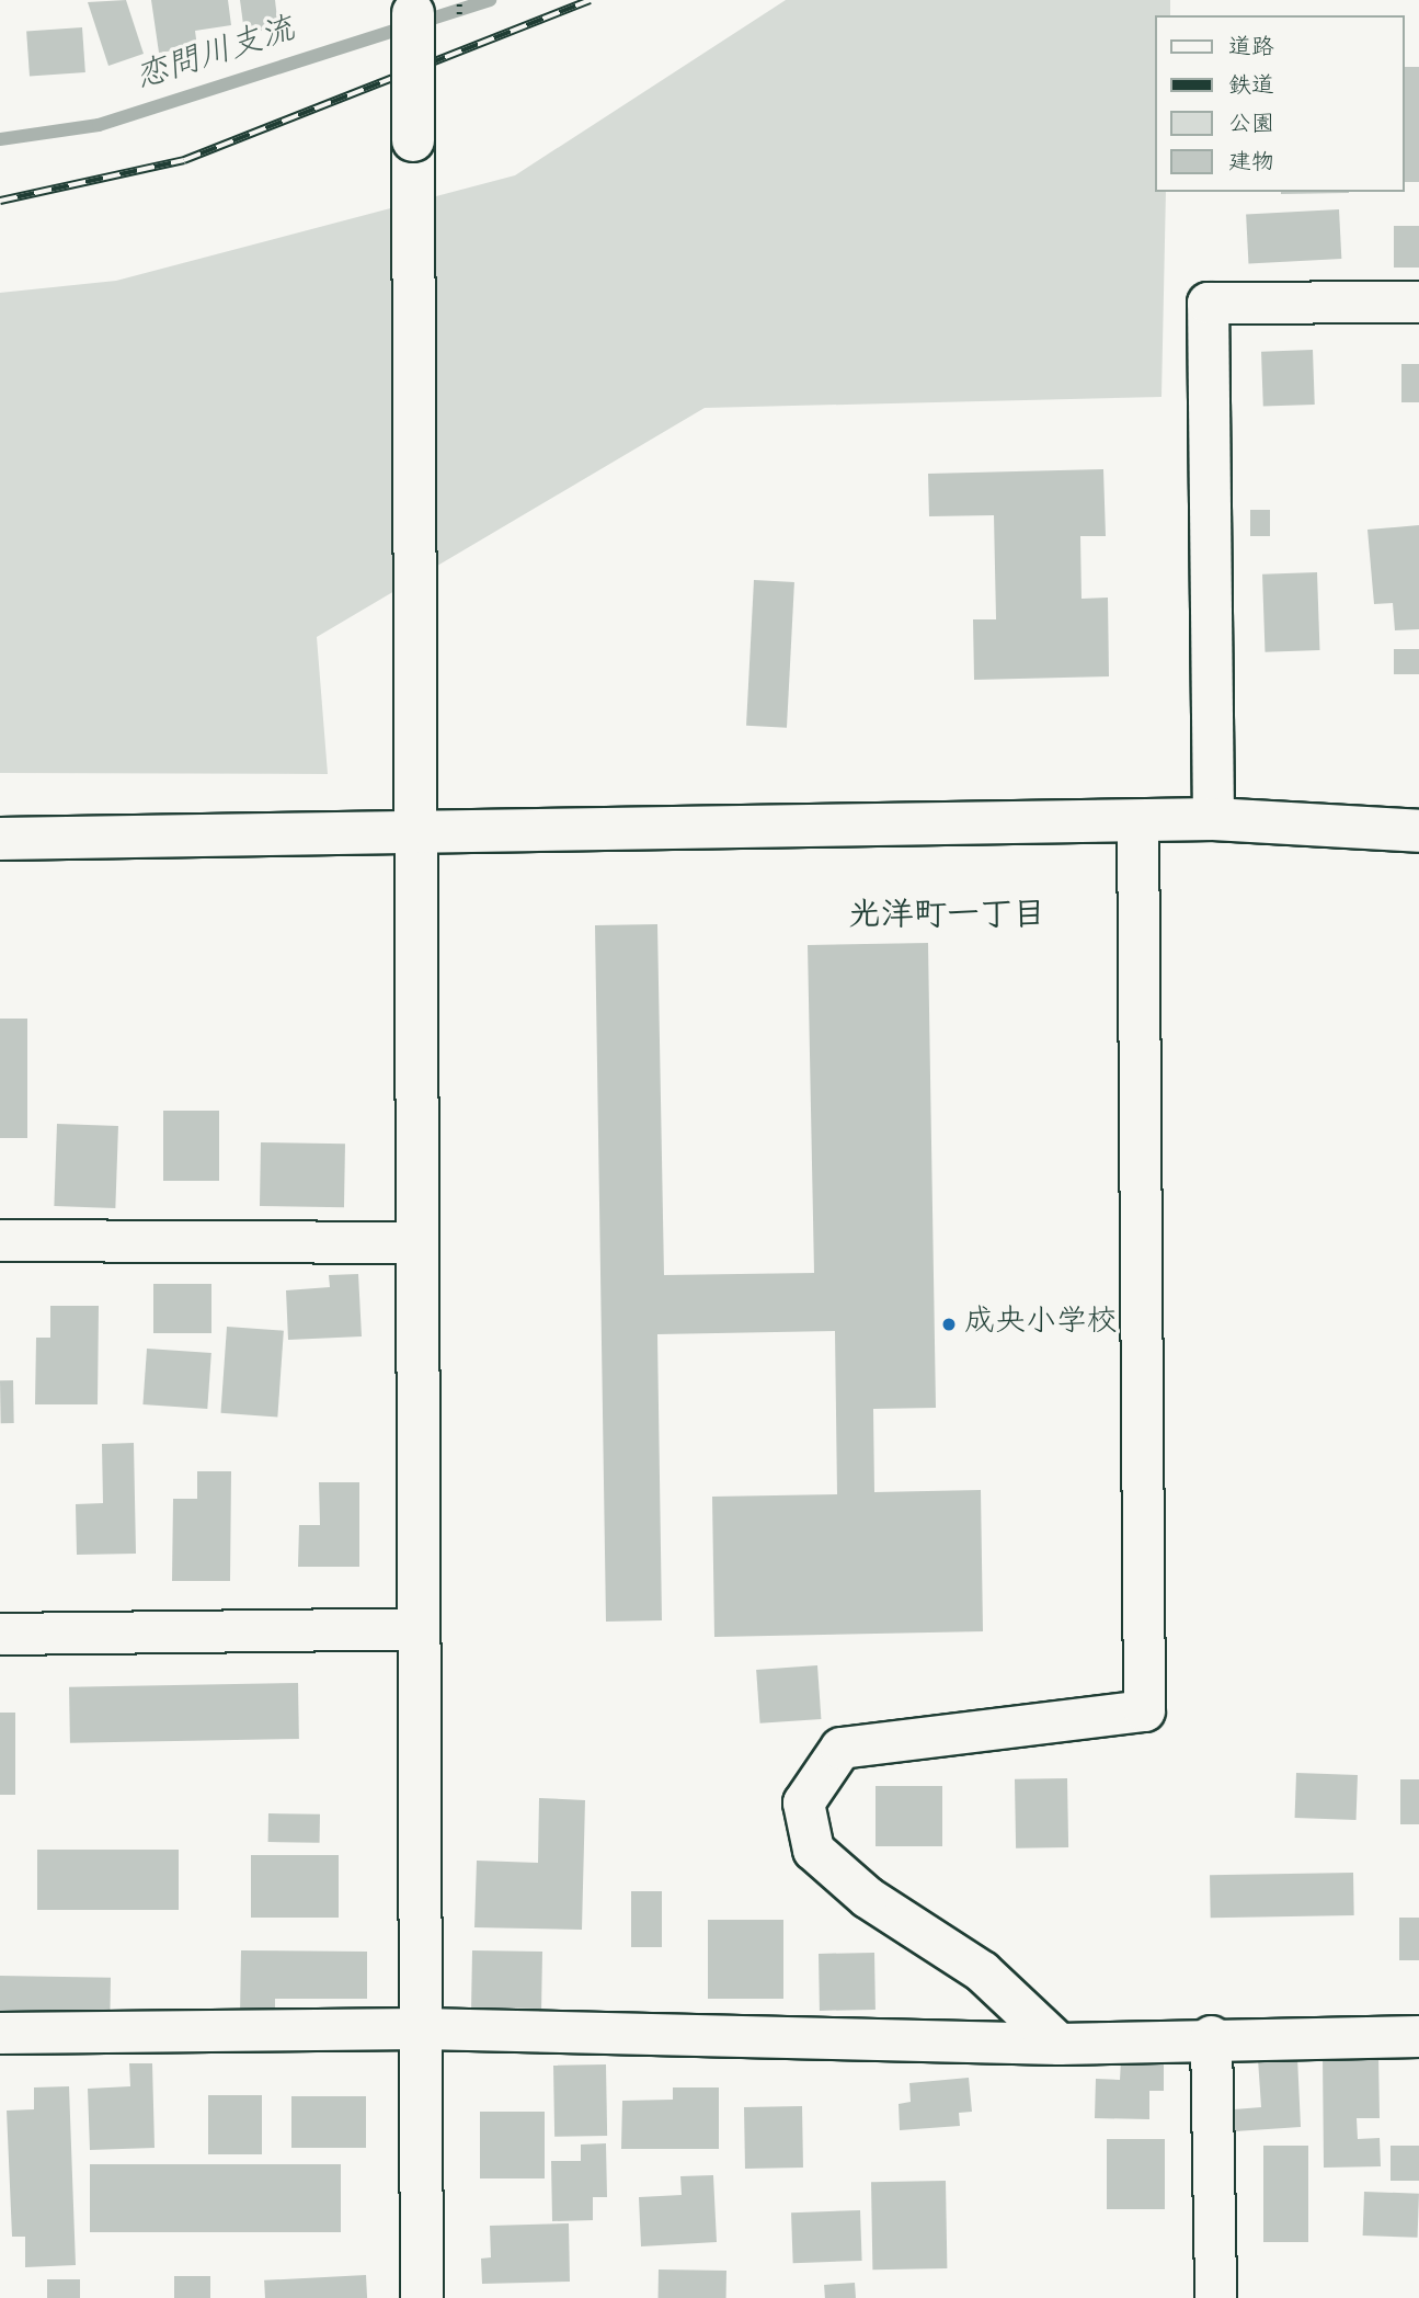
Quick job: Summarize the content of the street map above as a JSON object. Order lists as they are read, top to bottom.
{
  "districts": ["光洋町一丁目"],
  "water": ["恋問川支流"],
  "places": ["成央小学校"],
  "legend": [
    "道路",
    "鉄道",
    "公園",
    "建物"
  ]
}
